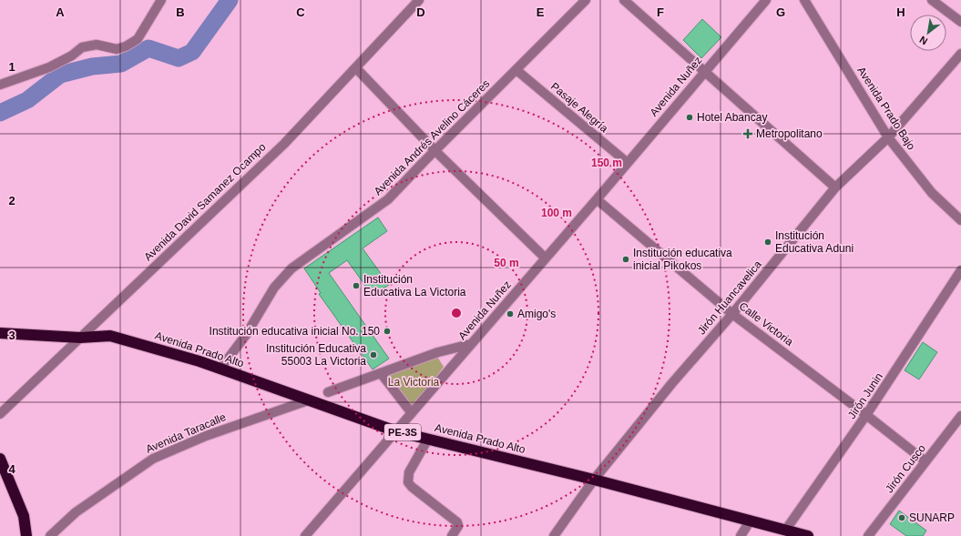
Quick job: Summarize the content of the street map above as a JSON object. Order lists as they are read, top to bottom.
{
  "streets": {
    "highway": ["Avenida Prado Alto", "PE-3S"],
    "street": [
      "Avenida Nuñez",
      "Pasaje Alegría",
      "Avenida Prado Bajo",
      "Avenida Andrés Avelino Cáceres",
      "Avenida David Samanez Ocampo",
      "Jirón Huancavelica",
      "Calle Victoria",
      "Jirón Junin",
      "Avenida Taracalle",
      "Jirón Cusco"
    ]
  },
  "crossings": [
    ["Avenida Nuñez", "Pasaje Alegría"],
    ["Avenida Nuñez", "Calle Victoria"],
    ["Avenida Nuñez", "Avenida Prado Alto"],
    ["Pasaje Alegría", "Avenida Andrés Avelino Cáceres"],
    ["Avenida Prado Bajo", "Jirón Huancavelica"],
    ["Avenida Andrés Avelino Cáceres", "Avenida Prado Alto"],
    ["Avenida David Samanez Ocampo", "Avenida Prado Alto"],
    ["Jirón Huancavelica", "Calle Victoria"],
    ["Jirón Huancavelica", "Avenida Prado Alto"],
    ["Calle Victoria", "Jirón Junin"],
    ["Calle Victoria", "Jirón Cusco"],
    ["Avenida Prado Alto", "Jirón Junin"],
    ["Avenida Prado Alto", "Avenida Taracalle"]
  ],
  "parks": ["La Victoria"],
  "places": {
    "other": [
      "Hotel Abancay",
      "Institución Educativa Aduni",
      "Institución educativa inicial Pikokos",
      "Institución Educativa La Victoria",
      "Amigo's",
      "Institución educativa inicial No. 150",
      "Institución Educativa 55003 La Victoria",
      "SUNARP"
    ],
    "health": ["Metropolitano"]
  },
  "north": "bottom left",
  "grid": {
    "columns": [
      "A",
      "B",
      "C",
      "D",
      "E",
      "F",
      "G",
      "H"
    ],
    "rows": [
      "1",
      "2",
      "3",
      "4"
    ]
  },
  "rings": ["150 m", "100 m", "50 m"]
}
